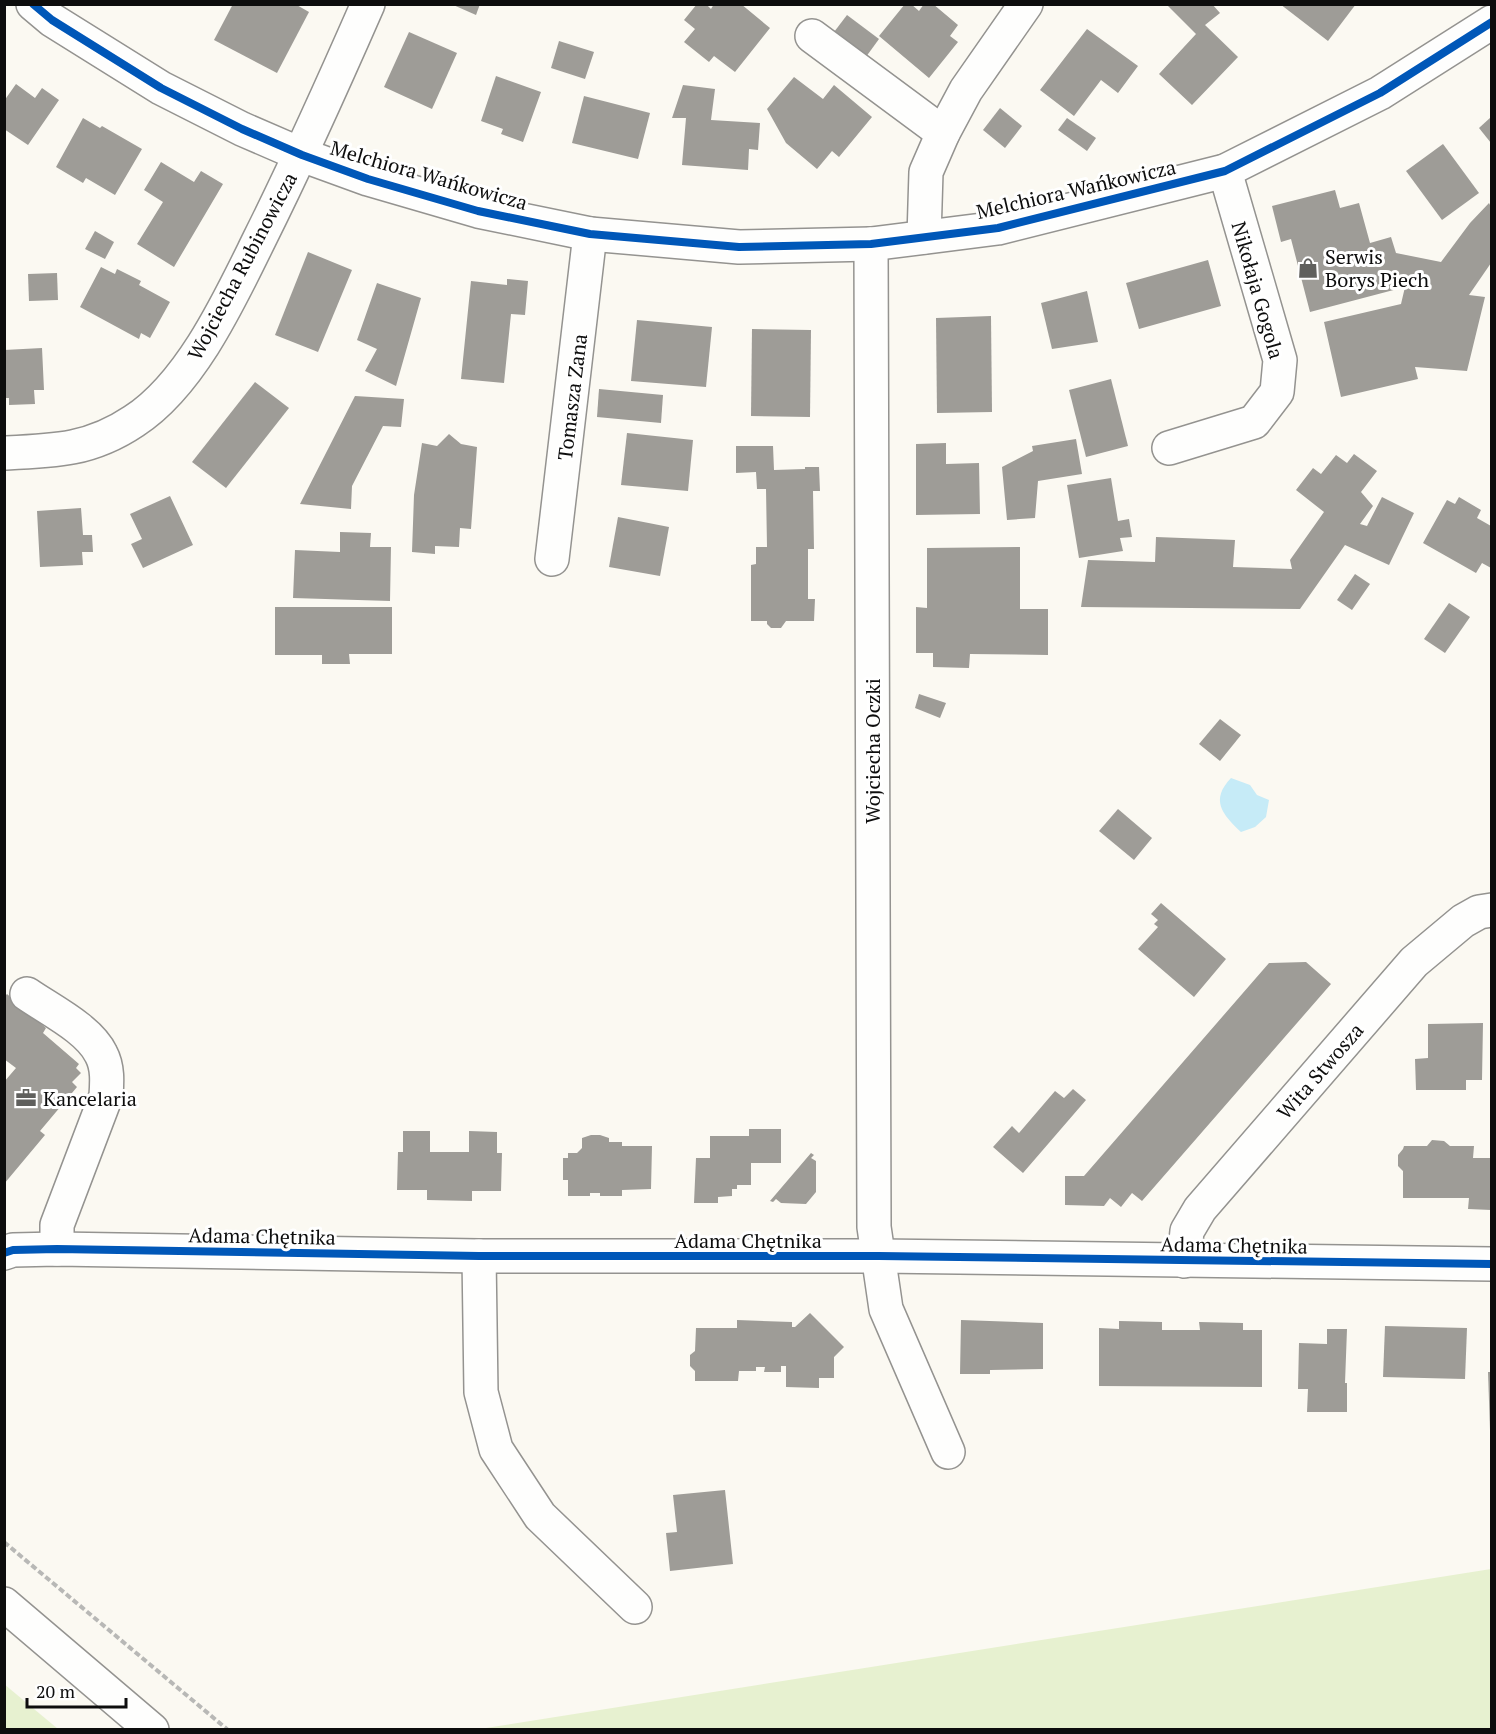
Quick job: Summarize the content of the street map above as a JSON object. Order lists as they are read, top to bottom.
{
  "streets": {
    "street": [
      "Melchiora Wańkowicza",
      "Wojciecha Rubinowicza",
      "Nikołaja Gogola",
      "Tomasza Zana",
      "Wojciecha Oczki",
      "Wita Stwosza",
      "Adama Chętnika"
    ]
  },
  "crossings": [
    ["Melchiora Wańkowicza", "Wojciecha Rubinowicza"],
    ["Melchiora Wańkowicza", "Nikołaja Gogola"],
    ["Melchiora Wańkowicza", "Tomasza Zana"],
    ["Melchiora Wańkowicza", "Wojciecha Oczki"],
    ["Wojciecha Oczki", "Adama Chętnika"],
    ["Wita Stwosza", "Adama Chętnika"]
  ],
  "places": {
    "shop": ["Serwis Borys Piech"],
    "office": ["Kancelaria"]
  },
  "scale_bar": "20 m"
}
